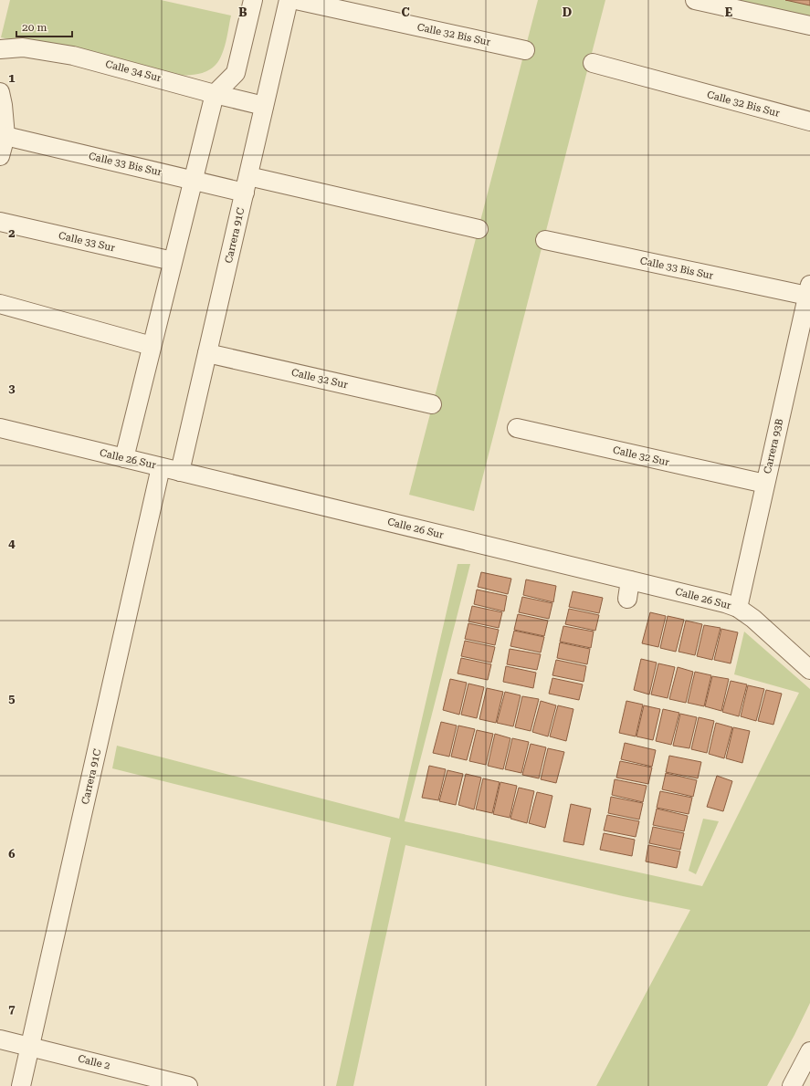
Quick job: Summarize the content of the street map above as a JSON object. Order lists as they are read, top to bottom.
{
  "streets": {
    "street": [
      "Calle 32 Bis Sur",
      "Calle 34 Sur",
      "Calle 33 Bis Sur",
      "Carrera 91C",
      "Calle 33 Sur",
      "Calle 32 Sur",
      "Carrera 93B",
      "Calle 26 Sur",
      "Calle 2"
    ]
  },
  "crossings": [
    ["Calle 34 Sur", "Carrera 91C"],
    ["Calle 33 Bis Sur", "Carrera 91C"],
    ["Calle 33 Bis Sur", "Carrera 93B"],
    ["Carrera 91C", "Calle 32 Sur"],
    ["Carrera 91C", "Calle 26 Sur"],
    ["Carrera 91C", "Calle 2"],
    ["Calle 32 Sur", "Carrera 93B"],
    ["Carrera 93B", "Calle 26 Sur"]
  ],
  "scale_bar": "20 m",
  "grid": {
    "columns": [
      "B",
      "C",
      "D",
      "E"
    ],
    "rows": [
      "1",
      "2",
      "3",
      "4",
      "5",
      "6",
      "7"
    ]
  }
}
